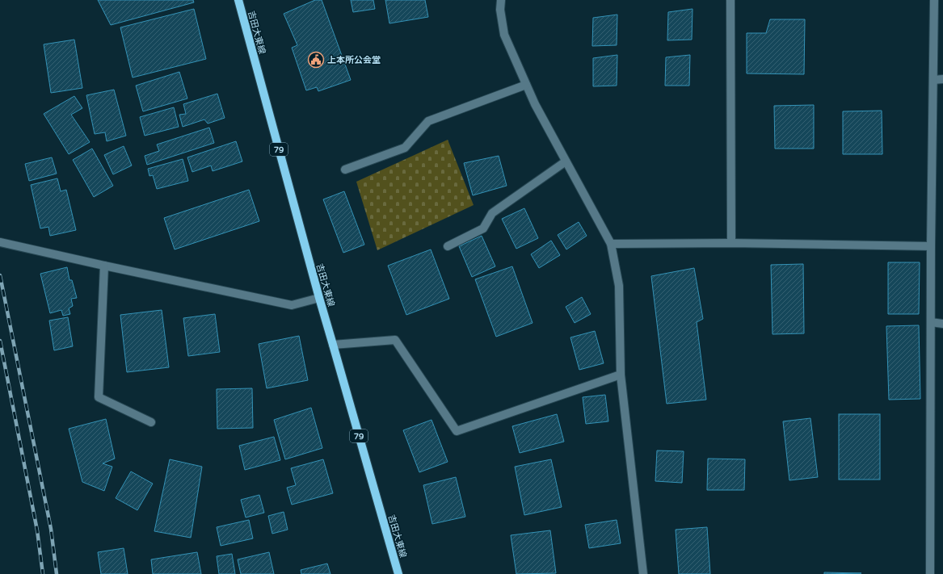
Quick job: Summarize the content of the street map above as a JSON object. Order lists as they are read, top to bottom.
{
  "streets": {
    "main road": ["吉田大東線", "79"]
  },
  "places": {
    "public building": ["上本所公会堂"]
  }
}
